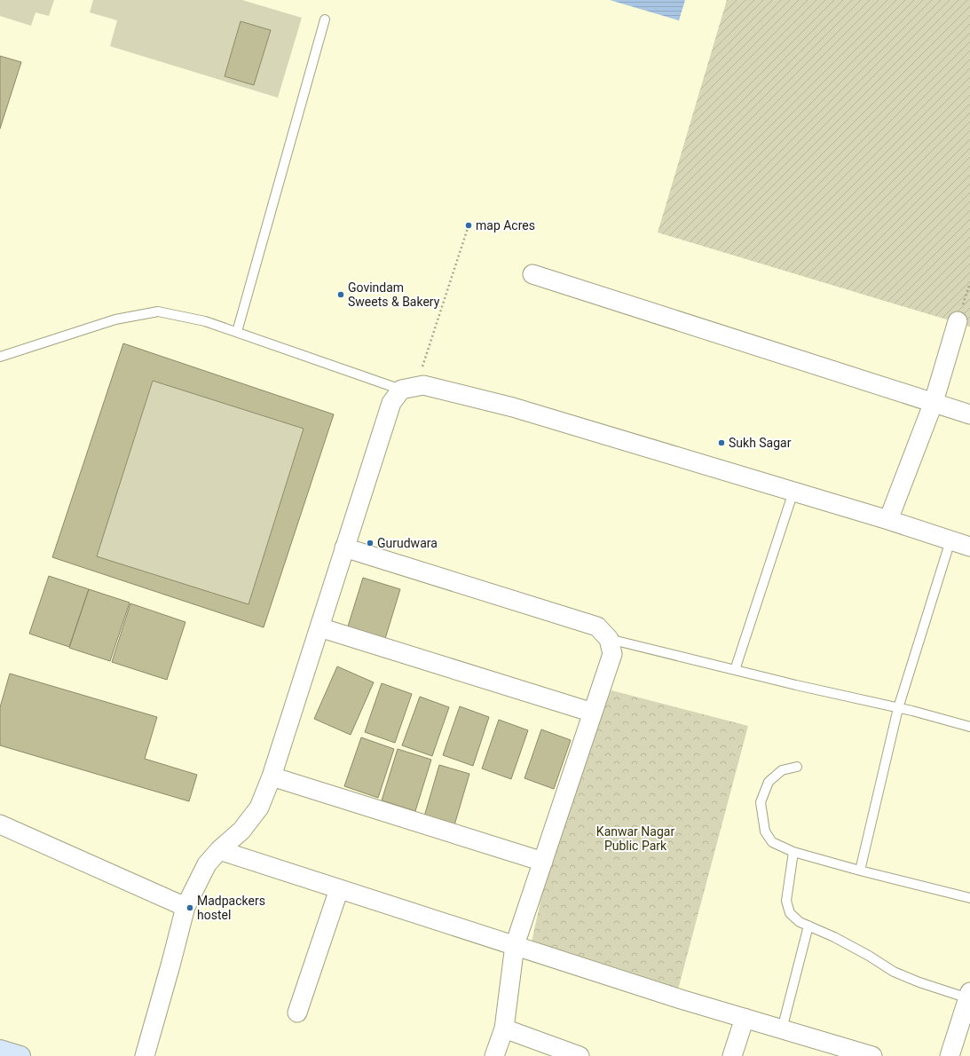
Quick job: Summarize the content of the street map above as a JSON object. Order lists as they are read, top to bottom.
{
  "parks": ["Kanwar Nagar Public Park"],
  "places": [
    "map Acres",
    "Govindam Sweets & Bakery",
    "Sukh Sagar",
    "Gurudwara",
    "Madpackers hostel"
  ]
}
